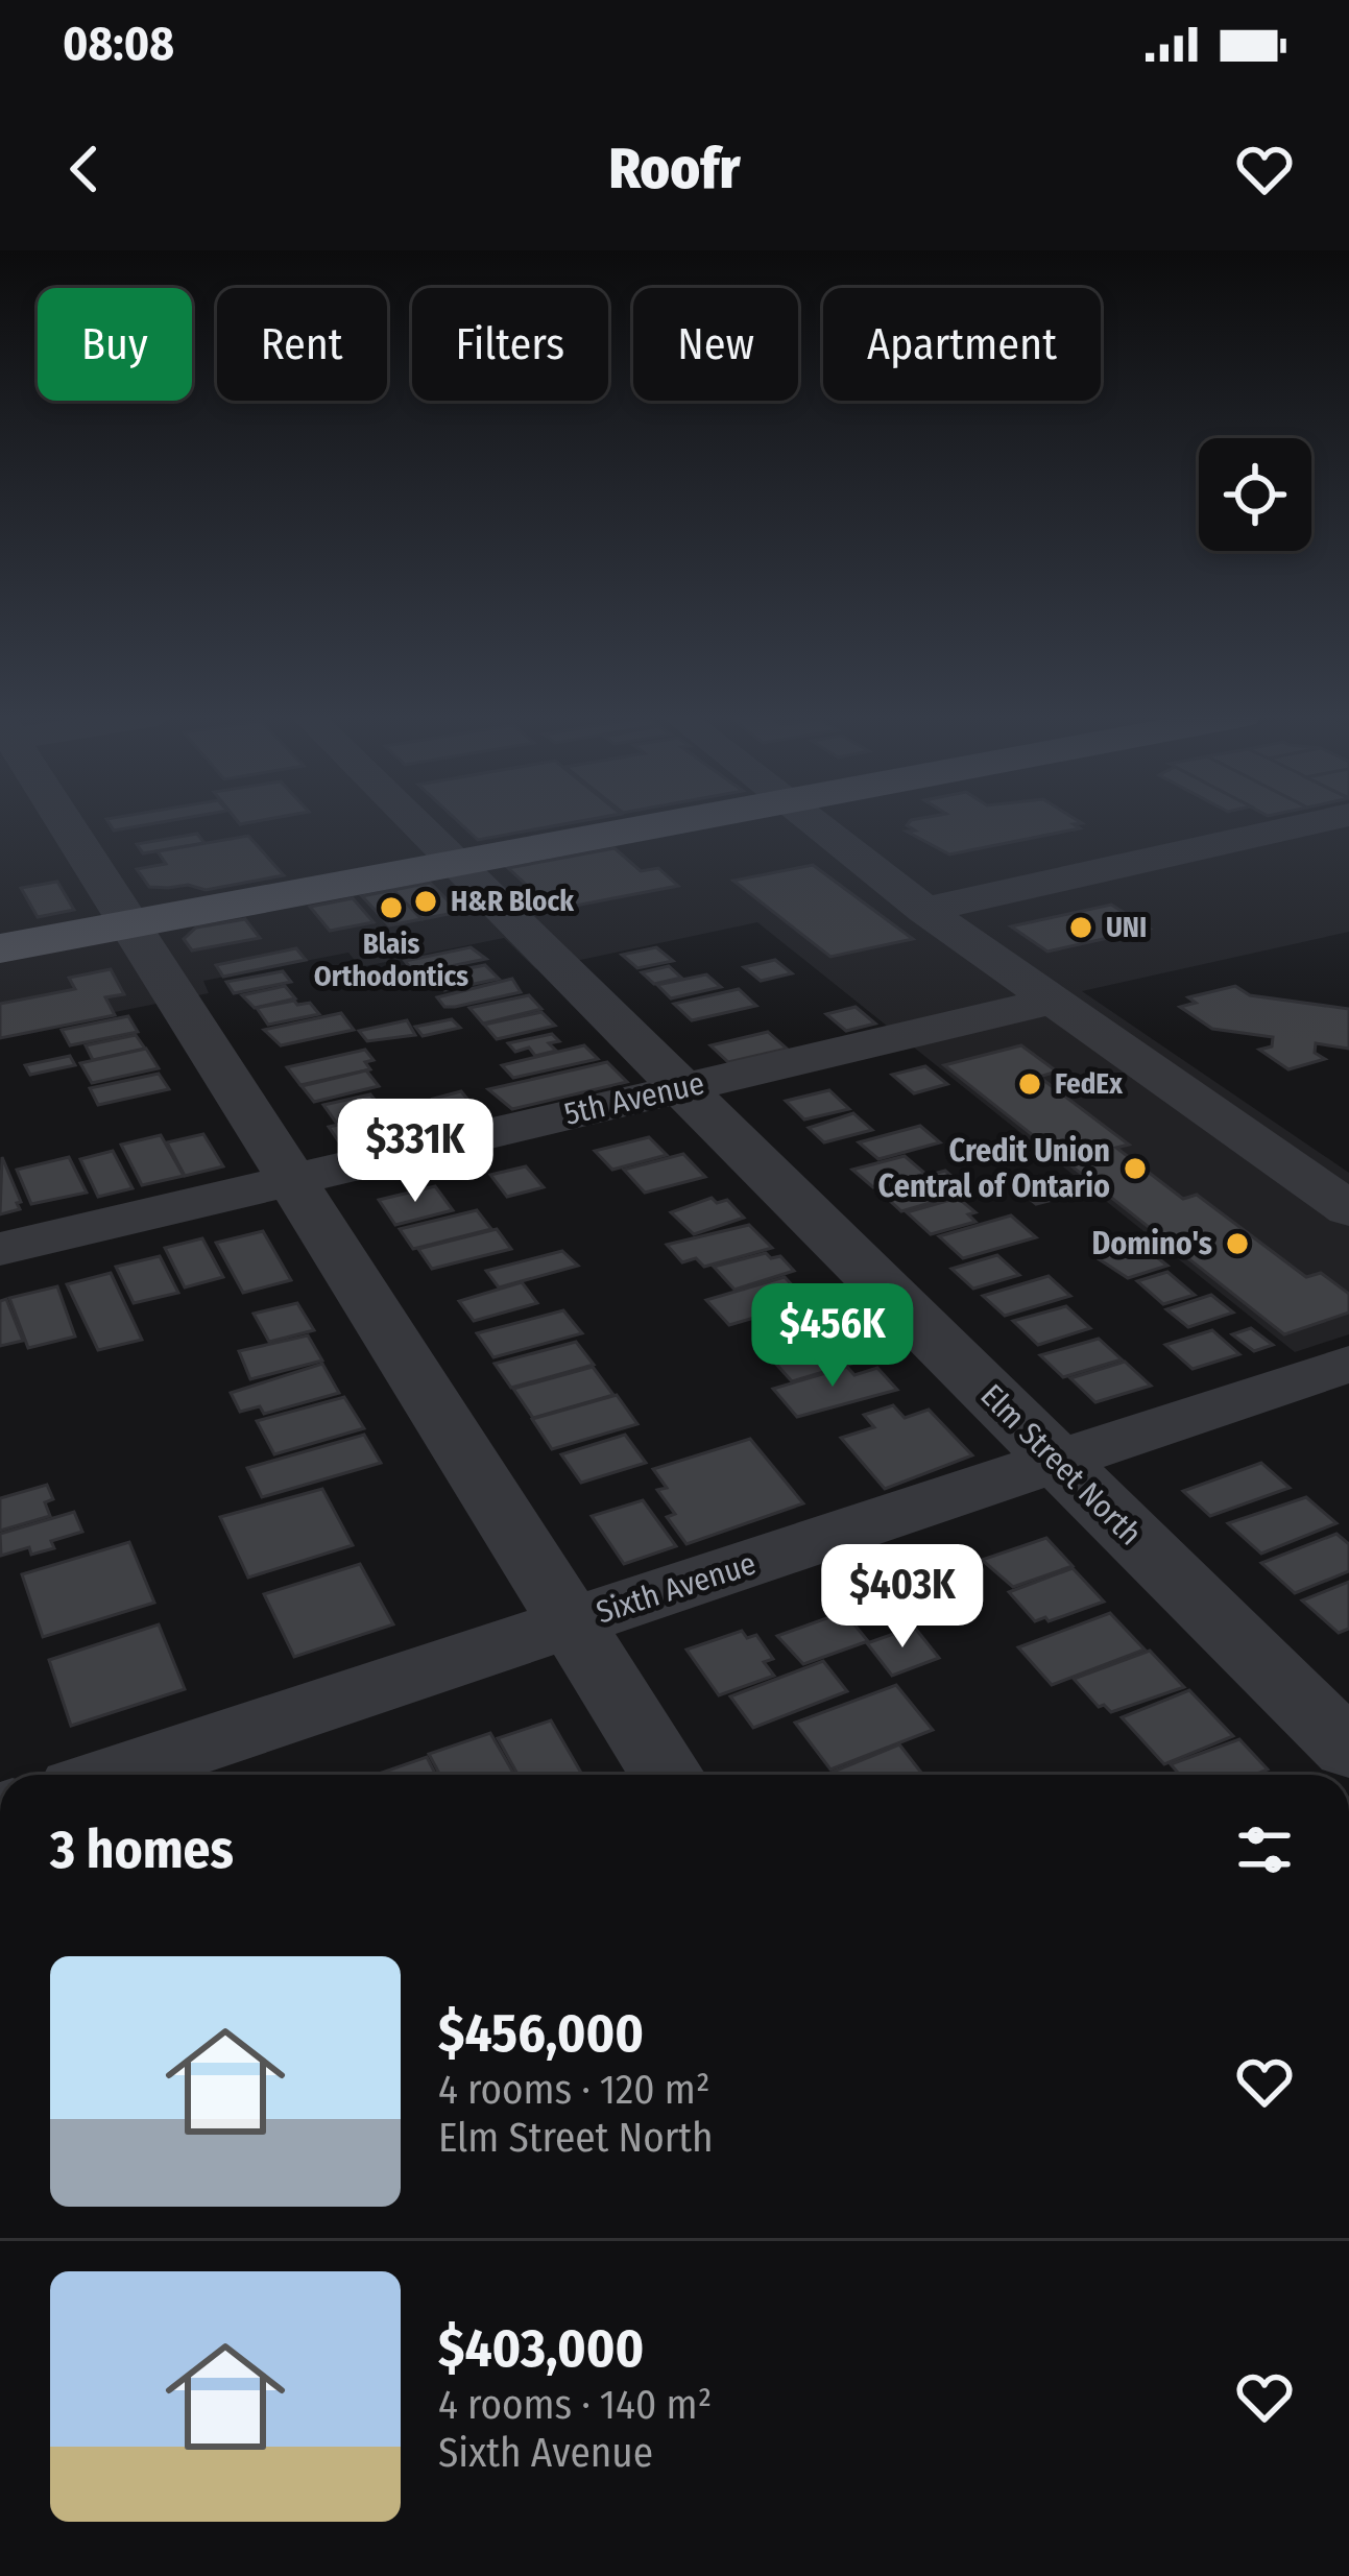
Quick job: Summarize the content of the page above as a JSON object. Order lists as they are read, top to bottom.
{
  "streets": {
    "street": ["5th Avenue", "Elm Street North", "Sixth Avenue"]
  },
  "crossings": [
    ["5th Avenue", "Elm Street North"],
    ["Elm Street North", "Sixth Avenue"]
  ],
  "places": [
    "H&R Block",
    "Blais Orthodontics",
    "UNI",
    "FedEx",
    "Credit Union Central of Ontario",
    "Domino's"
  ],
  "page": {
    "status": "08:08",
    "header": "Roofr",
    "chip": [
      "Buy",
      "Rent",
      "Filters",
      "New",
      "Apartment"
    ],
    "price": ["$331K", "$456K", "$403K"],
    "heading": "3 homes",
    "list": [
      {
        "name": "$456,000",
        "note": "4 rooms · 120 m² · Elm Street North"
      },
      {
        "name": "$403,000",
        "note": "4 rooms · 140 m² · Sixth Avenue"
      }
    ]
  }
}
